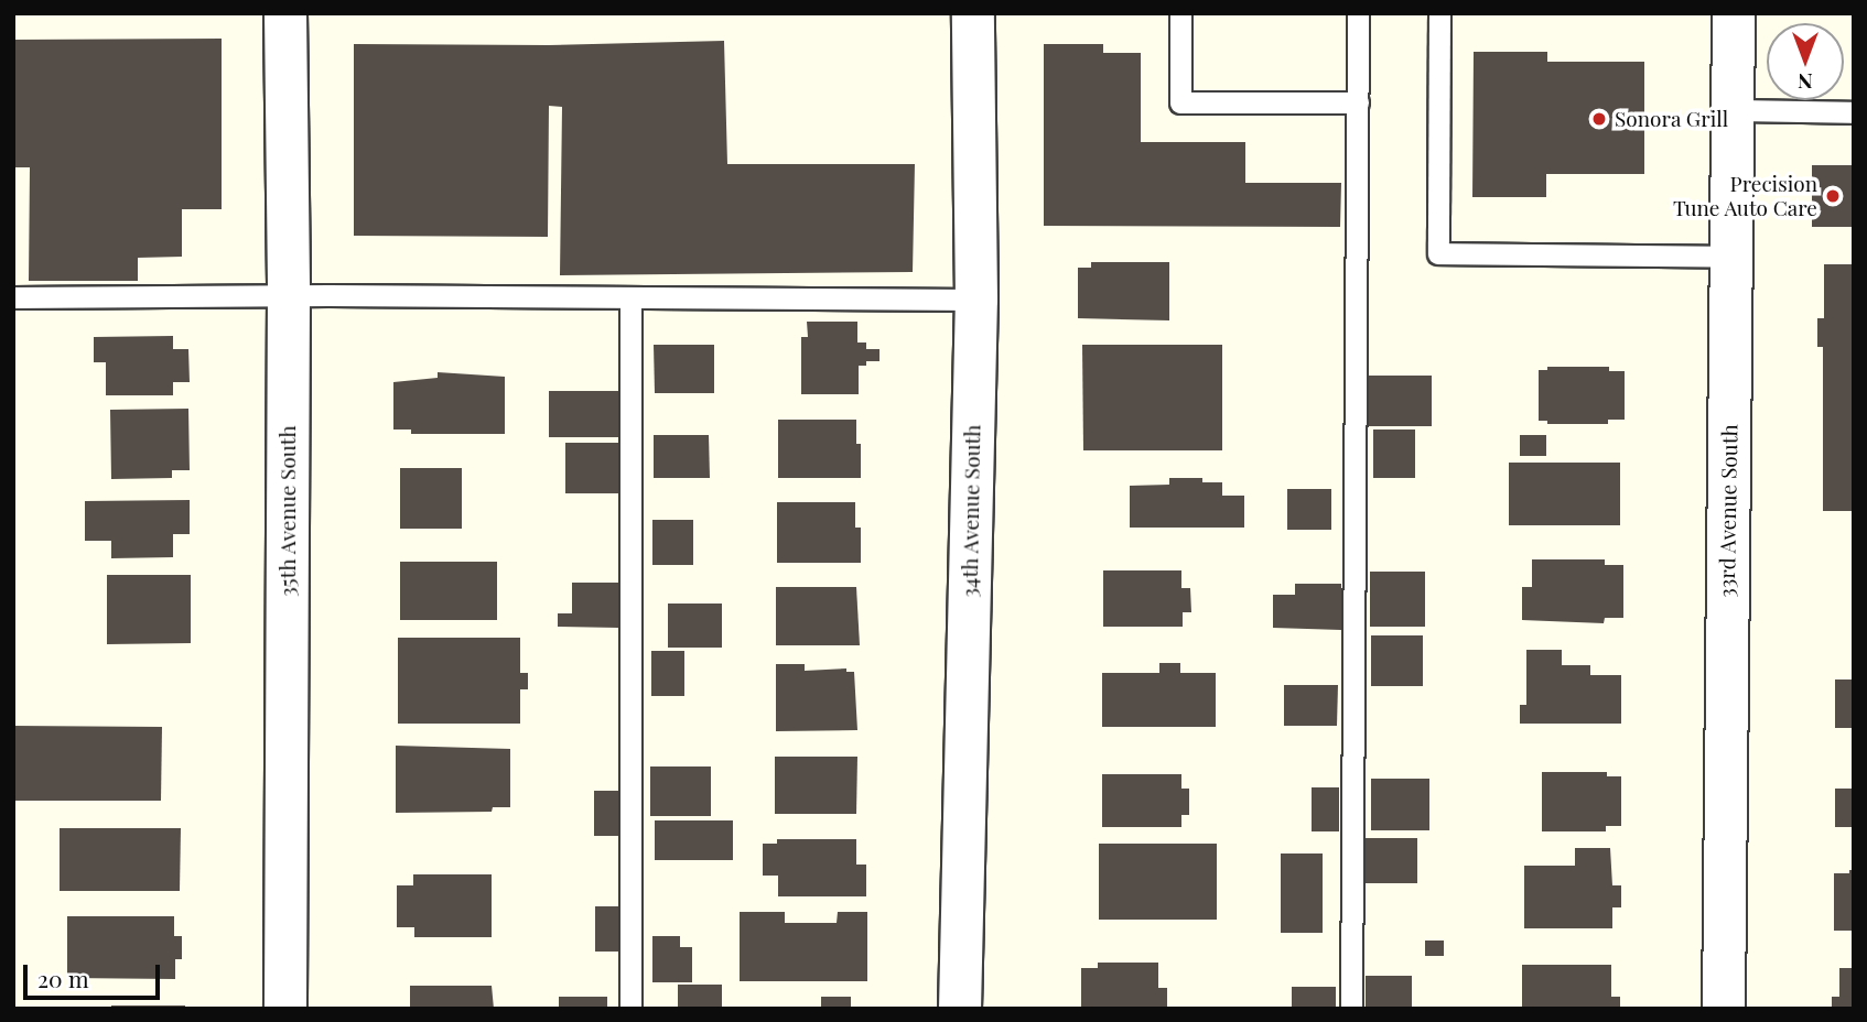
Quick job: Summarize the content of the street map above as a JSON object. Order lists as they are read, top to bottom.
{
  "streets": {
    "street": ["35th Avenue South", "34th Avenue South", "33rd Avenue South"]
  },
  "places": ["Sonora Grill", "Precision Tune Auto Care"],
  "scale_bar": "20 m",
  "north": "bottom"
}
